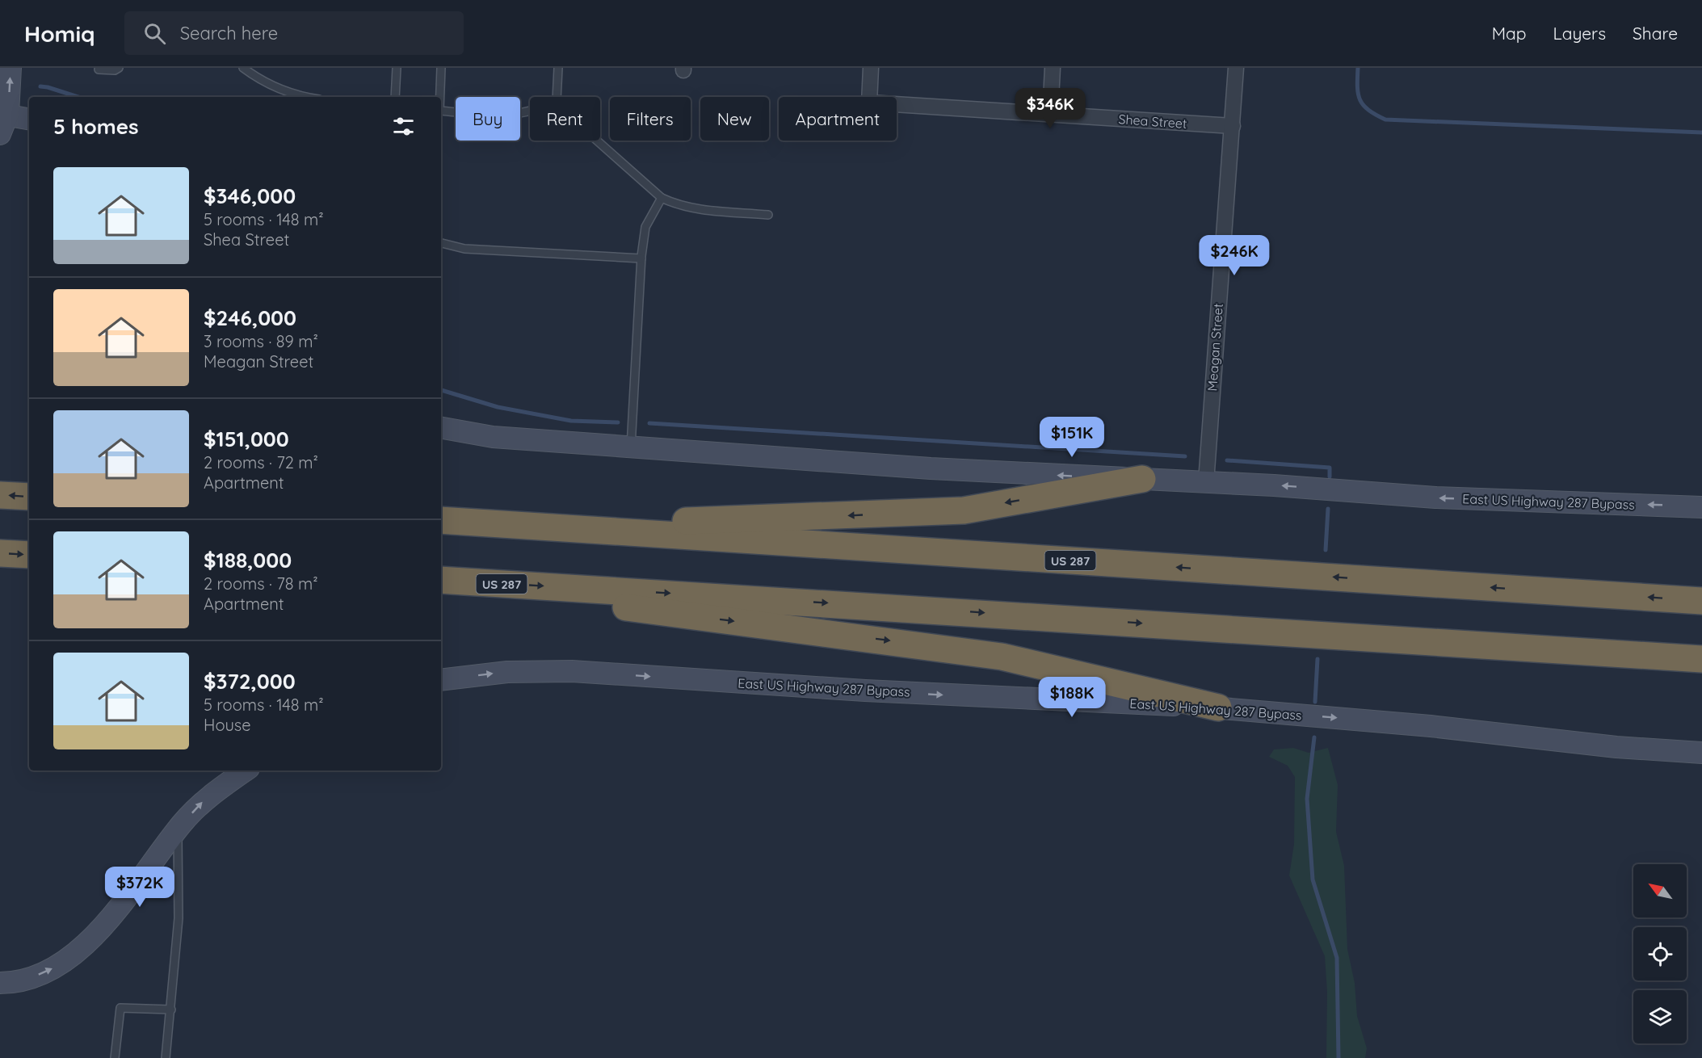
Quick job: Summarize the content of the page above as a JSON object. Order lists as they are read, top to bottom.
{
  "streets": {
    "highway": ["US 287"],
    "main road": ["East US Highway 287 Bypass"],
    "street": ["Shea Street", "Meagan Street"]
  },
  "crossings": [
    ["Shea Street", "Meagan Street"],
    ["Meagan Street", "East US Highway 287 Bypass"]
  ],
  "north": "top left",
  "page": {
    "header": "Homiq",
    "search": "Search here",
    "nav": ["Map", "Layers", "Share"],
    "price": [
      "$346K",
      "$246K",
      "$151K",
      "$188K",
      "$372K"
    ],
    "chip": [
      "Buy",
      "Rent",
      "Filters",
      "New",
      "Apartment"
    ],
    "heading": "5 homes",
    "list": [
      {
        "name": "$346,000",
        "note": "5 rooms · 148 m² · Shea Street"
      },
      {
        "name": "$246,000",
        "note": "3 rooms · 89 m² · Meagan Street"
      },
      {
        "name": "$151,000",
        "note": "2 rooms · 72 m² · Apartment"
      },
      {
        "name": "$188,000",
        "note": "2 rooms · 78 m² · Apartment"
      },
      {
        "name": "$372,000",
        "note": "5 rooms · 148 m² · House"
      }
    ]
  }
}
